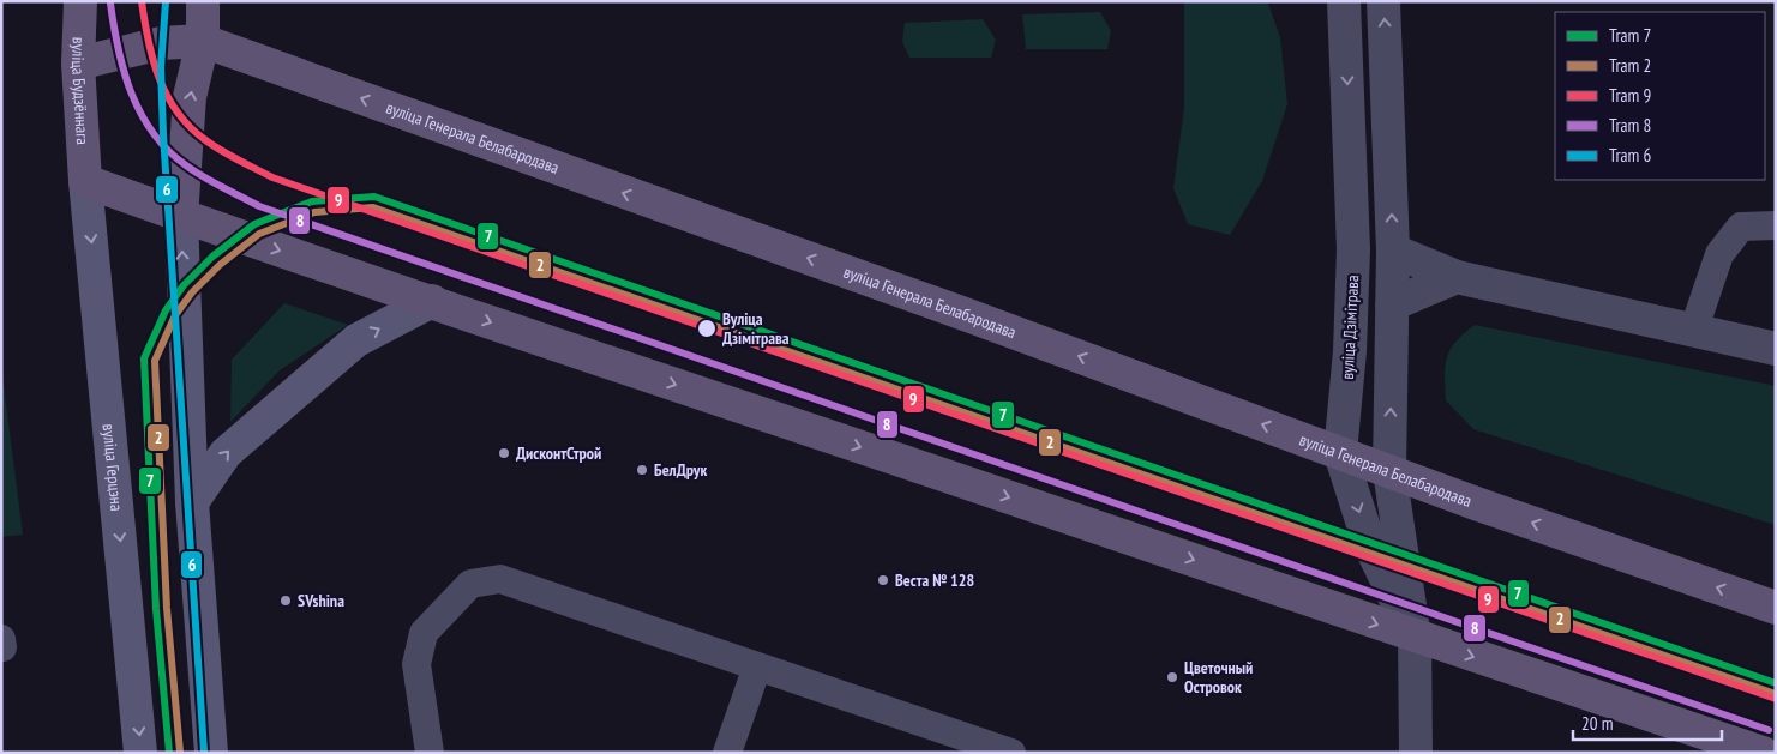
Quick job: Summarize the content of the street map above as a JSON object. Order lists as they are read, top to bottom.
{
  "streets": {
    "main road": ["вуліца Будзённага", "вуліца Генерала Белабародава", "вуліца Герцэна"],
    "street": ["вуліца Дзімітрава"]
  },
  "crossings": [
    ["вуліца Будзённага", "вуліца Генерала Белабародава"],
    ["вуліца Будзённага", "вуліца Герцэна"],
    ["вуліца Генерала Белабародава", "вуліца Дзімітрава"]
  ],
  "places": [
    "Вуліца Дзімітрава",
    "ДисконтСтрой",
    "БелДрук",
    "Веста № 128",
    "SVshina",
    "Цветочный Островок"
  ],
  "lines": [
    "tram line 9",
    "tram line 6",
    "tram line 8",
    "tram line 7",
    "tram line 2"
  ],
  "legend": [
    "Tram 7",
    "Tram 2",
    "Tram 9",
    "Tram 8",
    "Tram 6"
  ],
  "scale_bar": "20 m"
}
